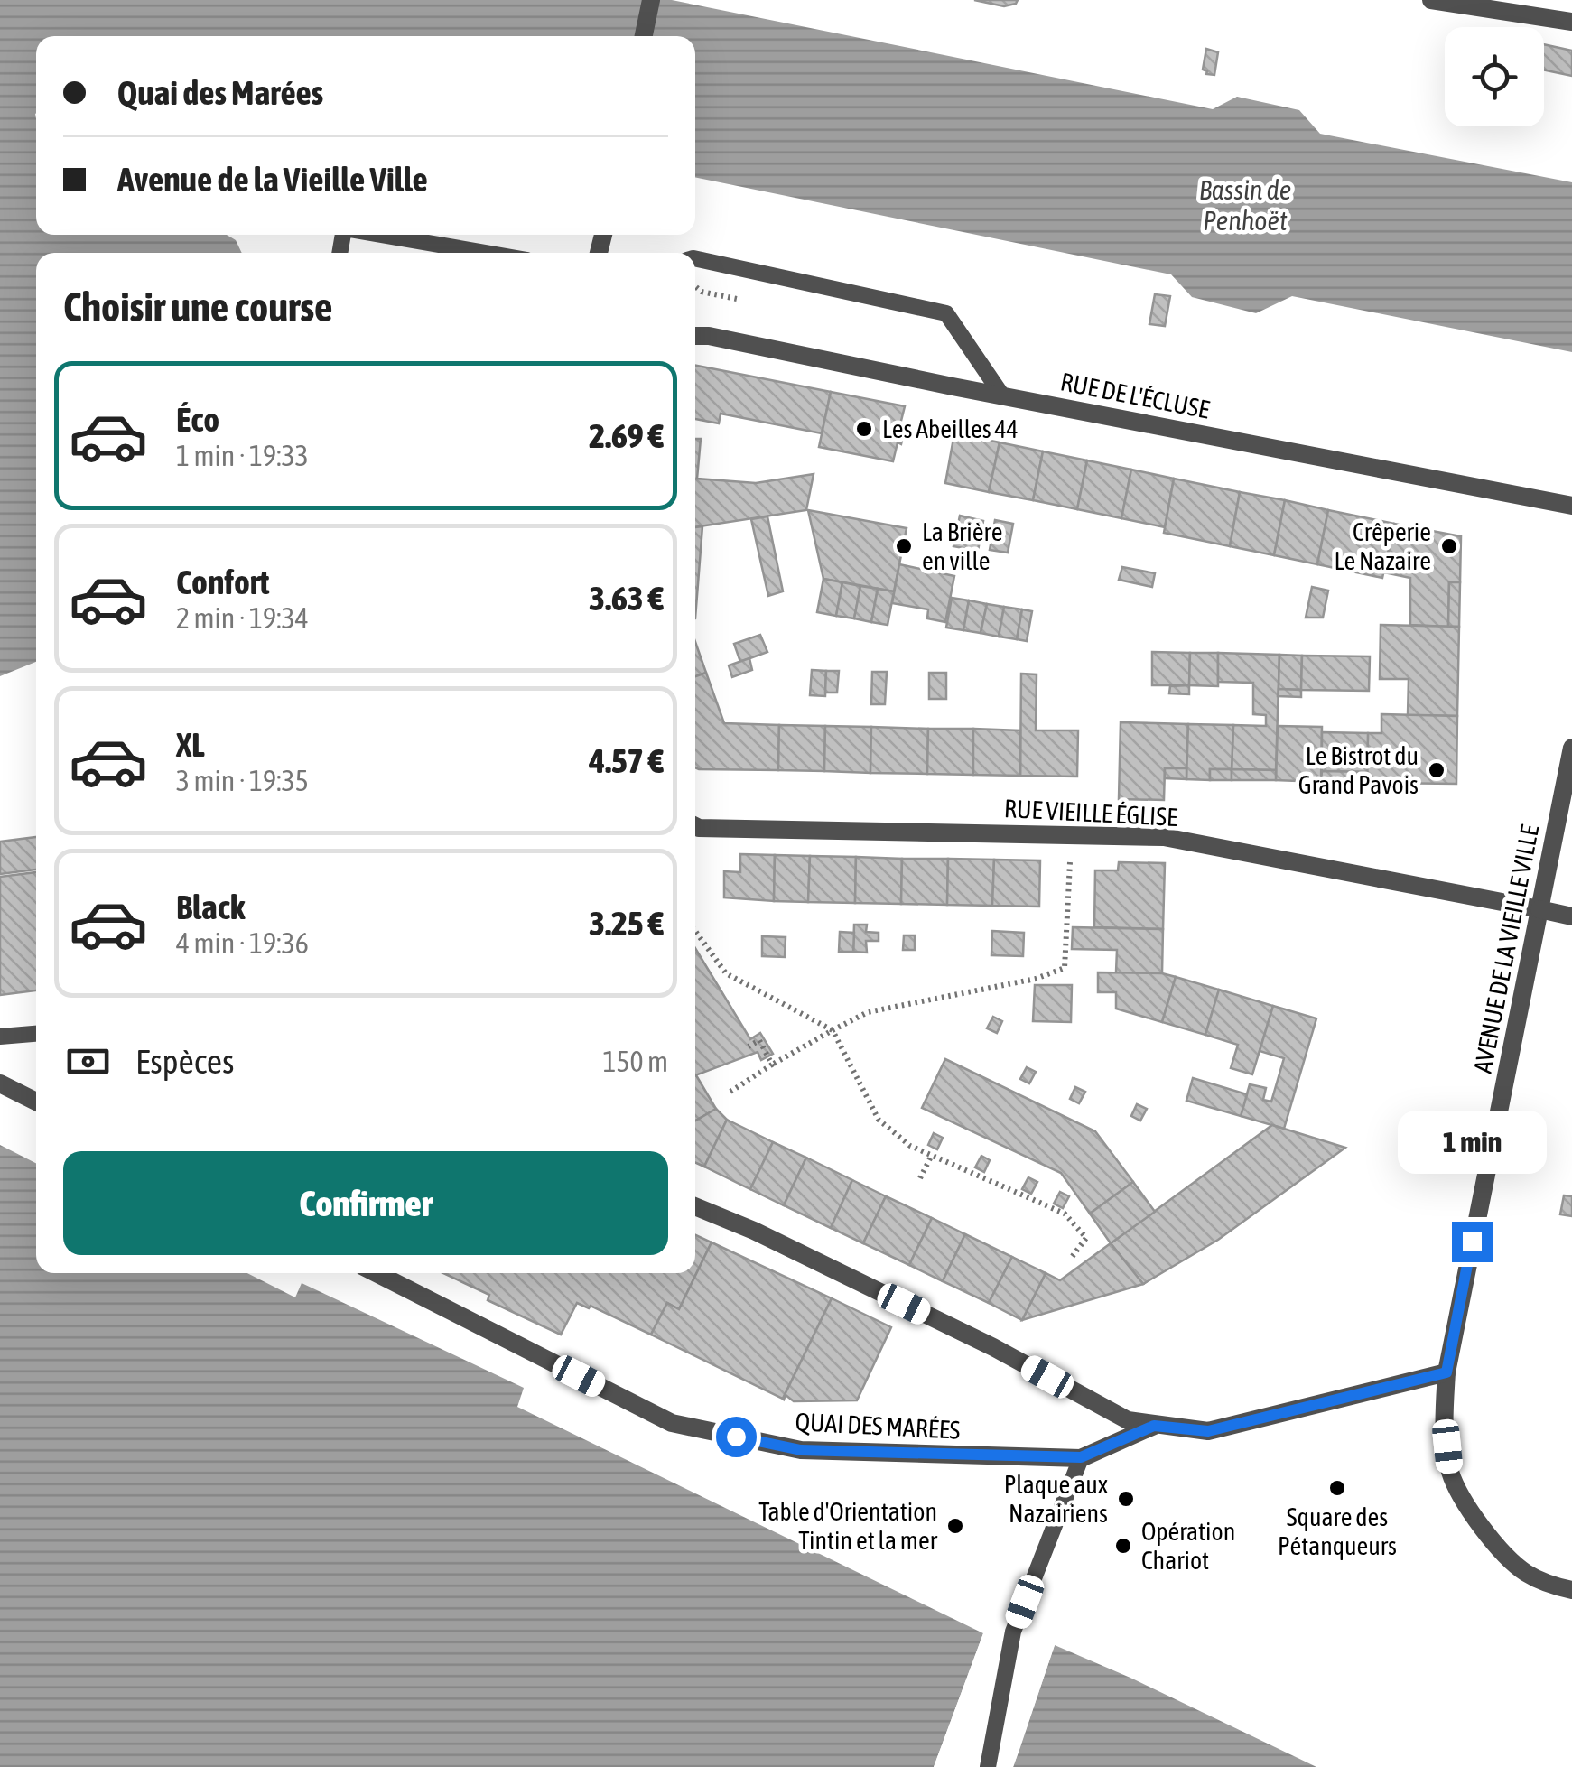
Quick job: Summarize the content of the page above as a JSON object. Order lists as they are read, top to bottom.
{
  "streets": {
    "street": [
      "RUE DE L'ÉCLUSE",
      "RUE VIEILLE ÉGLISE",
      "AVENUE DE LA VIEILLE VILLE",
      "QUAI DES MARÉES"
    ]
  },
  "crossings": [
    ["RUE VIEILLE ÉGLISE", "AVENUE DE LA VIEILLE VILLE"]
  ],
  "water": ["Bassin de Penhoët"],
  "places": [
    "Les Abeilles 44",
    "La Brière en ville",
    "Crêperie Le Nazaire",
    "Le Bistrot du Grand Pavois",
    "Square des Pétanqueurs",
    "Plaque aux Nazairiens",
    "Table d'Orientation Tintin et la mer",
    "Opération Chariot"
  ],
  "page": {
    "banner": ["Quai des Marées", "Avenue de la Vieille Ville"],
    "heading": "Choisir une course",
    "list": [
      {
        "name": "Éco",
        "note": "1 min · 19:33",
        "value": "2.69 €"
      },
      {
        "name": "Confort",
        "note": "2 min · 19:34",
        "value": "3.63 €"
      },
      {
        "name": "XL",
        "note": "3 min · 19:35",
        "value": "4.57 €"
      },
      {
        "name": "Black",
        "note": "4 min · 19:36",
        "value": "3.25 €"
      }
    ],
    "pay": ["Espèces", "150 m"],
    "bubble": "1 min",
    "buttons": "Confirmer"
  }
}
